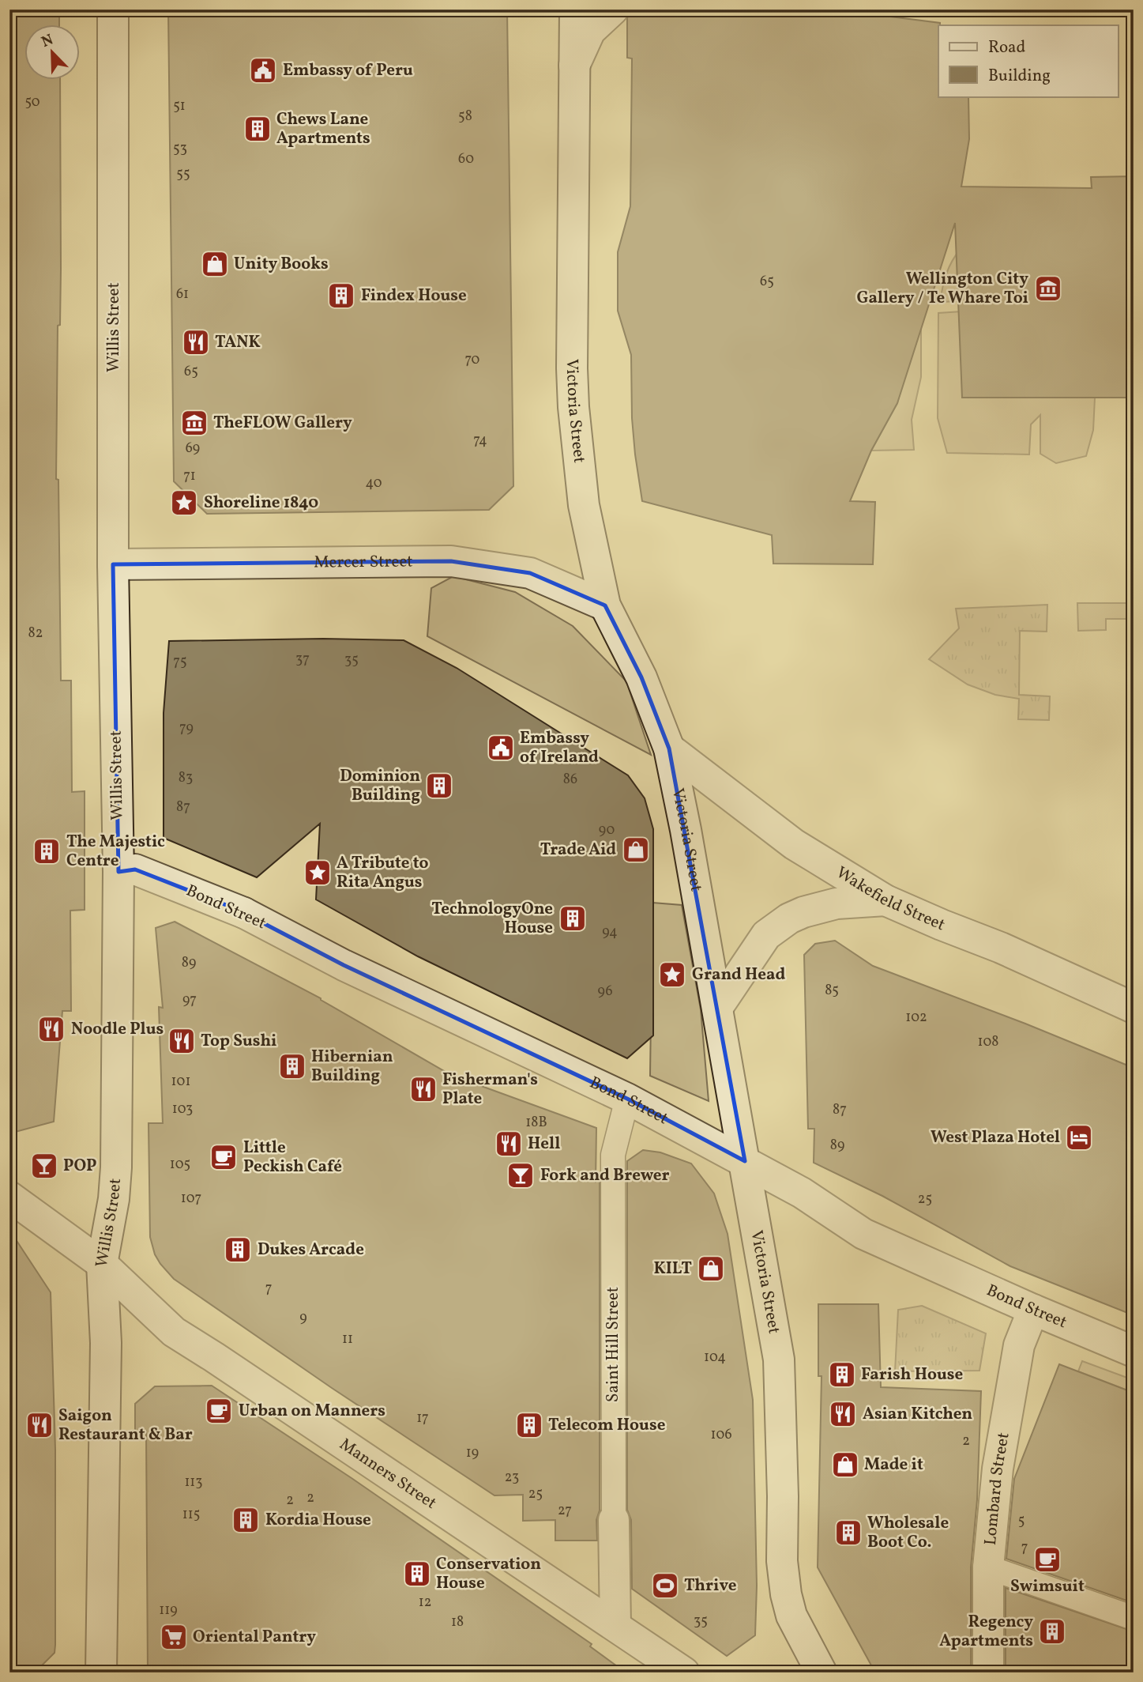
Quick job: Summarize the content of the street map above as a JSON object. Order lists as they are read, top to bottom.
{
  "streets": {
    "street": [
      "Willis Street",
      "Victoria Street",
      "Mercer Street",
      "Wakefield Street",
      "Bond Street",
      "Saint Hill Street",
      "Manners Street",
      "Lombard Street"
    ]
  },
  "crossings": [
    ["Willis Street", "Mercer Street"],
    ["Willis Street", "Bond Street"],
    ["Willis Street", "Manners Street"],
    ["Victoria Street", "Mercer Street"],
    ["Victoria Street", "Wakefield Street"],
    ["Victoria Street", "Bond Street"],
    ["Bond Street", "Saint Hill Street"],
    ["Bond Street", "Lombard Street"],
    ["Saint Hill Street", "Manners Street"]
  ],
  "places": {
    "public building": ["Embassy of Peru", "Embassy of Ireland"],
    "building": [
      "Chews Lane Apartments",
      "Findex House",
      "Dominion Building",
      "The Majestic Centre",
      "TechnologyOne House",
      "Hibernian Building",
      "Dukes Arcade",
      "Farish House",
      "Telecom House",
      "Kordia House",
      "Wholesale Boot Co.",
      "Conservation House",
      "Regency Apartments"
    ],
    "shop": [
      "Unity Books",
      "Trade Aid",
      "KILT",
      "Made it"
    ],
    "museum": ["Wellington City Gallery / Te Whare Toi", "TheFLOW Gallery"],
    "restaurant": [
      "TANK",
      "Noodle Plus",
      "Top Sushi",
      "Fisherman's Plate",
      "Hell",
      "Asian Kitchen",
      "Saigon Restaurant & Bar"
    ],
    "place": ["Shoreline 1840", "A Tribute to Rita Angus", "Grand Head"],
    "hotel": ["West Plaza Hotel"],
    "cafe": ["Little Peckish Café", "Urban on Manners", "Swimsuit"],
    "bar": ["POP", "Fork and Brewer"],
    "sports": ["Thrive"],
    "supermarket": ["Oriental Pantry"]
  },
  "house_numbers": [
    "50",
    "51",
    "58",
    "53",
    "60",
    "55",
    "65",
    "61",
    "70",
    "65",
    "74",
    "69",
    "71",
    "40",
    "82",
    "37",
    "35",
    "75",
    "79",
    "83",
    "86",
    "87",
    "90",
    "94",
    "89",
    "85",
    "96",
    "97",
    "102",
    "108",
    "101",
    "103",
    "87",
    "18B",
    "89",
    "105",
    "107",
    "25",
    "7",
    "9",
    "11",
    "104",
    "17",
    "106",
    "2",
    "19",
    "23",
    "113",
    "25",
    "2",
    "2",
    "27",
    "115",
    "5",
    "7",
    "12",
    "119",
    "35",
    "18"
  ],
  "legend": ["Road", "Building"],
  "north": "top left"
}
